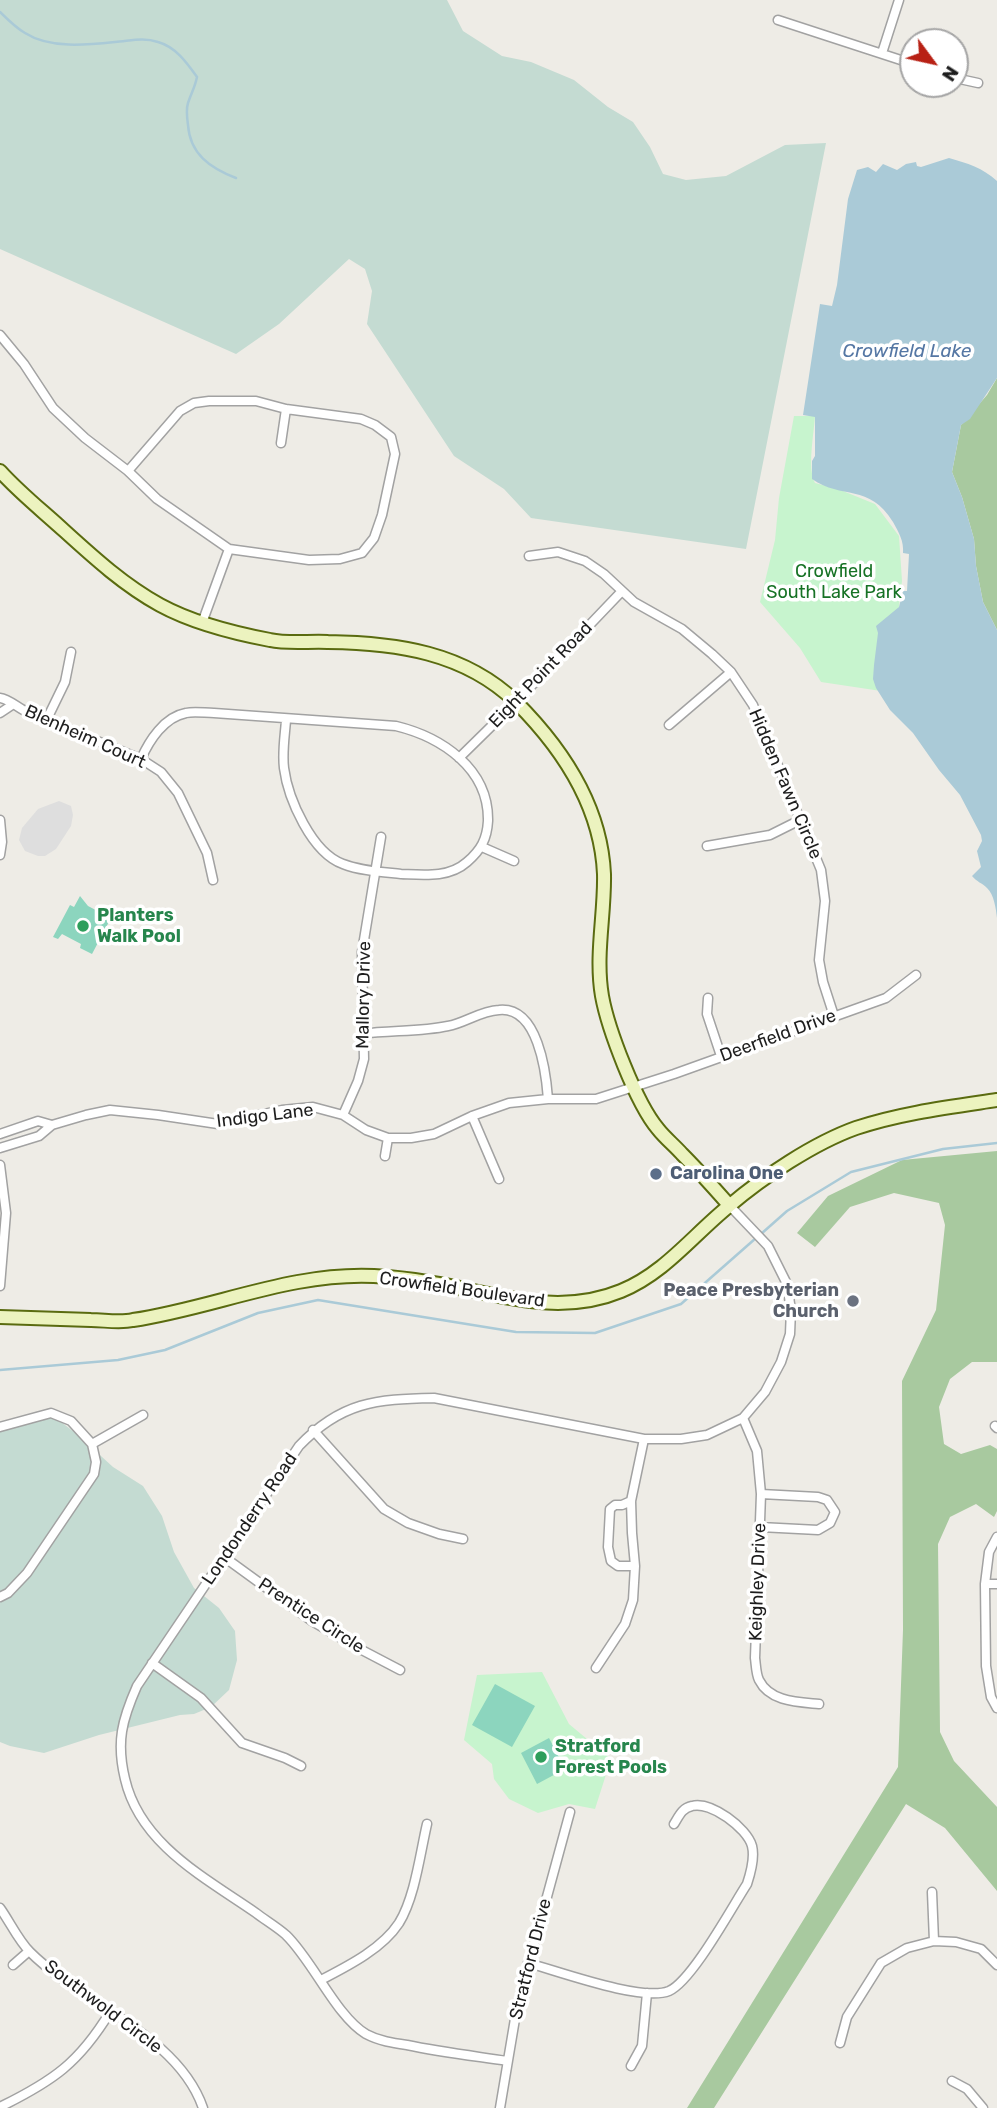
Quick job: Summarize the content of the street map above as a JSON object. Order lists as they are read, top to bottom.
{
  "streets": {
    "street": [
      "Eight Point Road",
      "Blenheim Court",
      "Hidden Fawn Circle",
      "Mallory Drive",
      "Deerfield Drive",
      "Indigo Lane",
      "Crowfield Boulevard",
      "Londonderry Road",
      "Keighley Drive",
      "Prentice Circle",
      "Stratford Drive",
      "Southwold Circle"
    ]
  },
  "crossings": [
    ["Eight Point Road", "Hidden Fawn Circle"],
    ["Eight Point Road", "Mallory Drive"],
    ["Hidden Fawn Circle", "Deerfield Drive"],
    ["Mallory Drive", "Indigo Lane"],
    ["Crowfield Boulevard", "Londonderry Road"],
    ["Londonderry Road", "Keighley Drive"],
    ["Londonderry Road", "Prentice Circle"],
    ["Londonderry Road", "Stratford Drive"]
  ],
  "water": ["Crowfield Lake"],
  "parks": ["Crowfield South Lake Park"],
  "places": [
    "Planters Walk Pool",
    "Carolina One",
    "Peace Presbyterian Church",
    "Stratford Forest Pools"
  ],
  "north": "bottom right"
}
